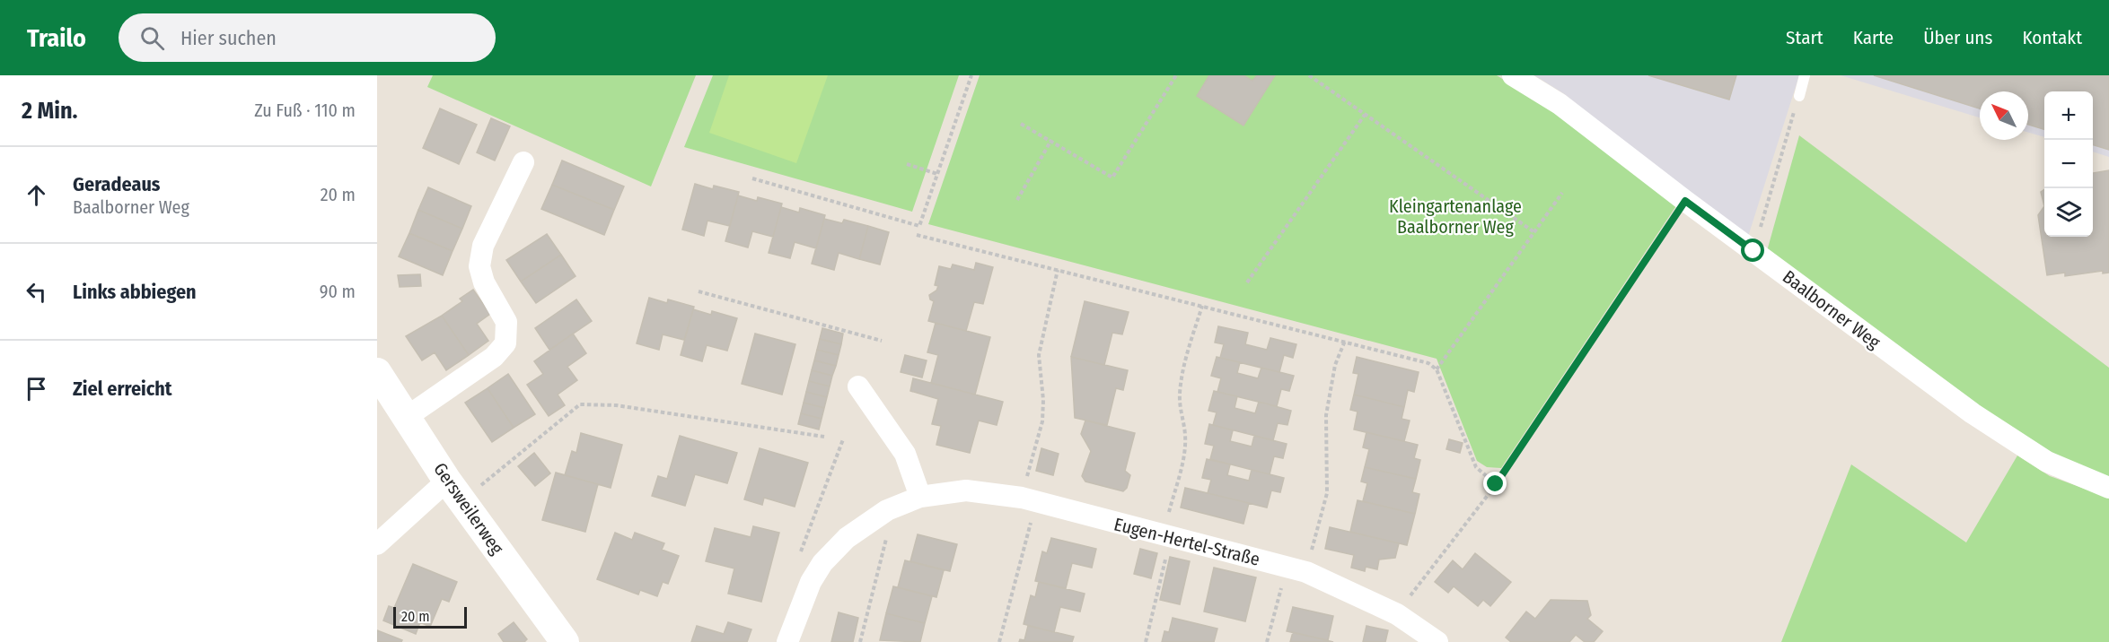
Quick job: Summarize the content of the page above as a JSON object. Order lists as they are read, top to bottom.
{
  "streets": {
    "street": ["Baalborner Weg", "Gersweilerweg", "Eugen-Hertel-Straße"]
  },
  "parks": ["Kleingartenanlage Baalborner Weg"],
  "scale_bar": "20 m",
  "north": "top left",
  "page": {
    "header": "Trailo",
    "search": "Hier suchen",
    "nav": [
      "Start",
      "Karte",
      "Über uns",
      "Kontakt"
    ],
    "heading": ["2 Min.", "Zu Fuß · 110 m"],
    "map_buttons": ["+", "−"],
    "list": [
      ["Geradeaus", "Baalborner Weg", "20 m"],
      ["Links abbiegen", "90 m"],
      "Ziel erreicht"
    ],
    "scale": "20 m"
  }
}
